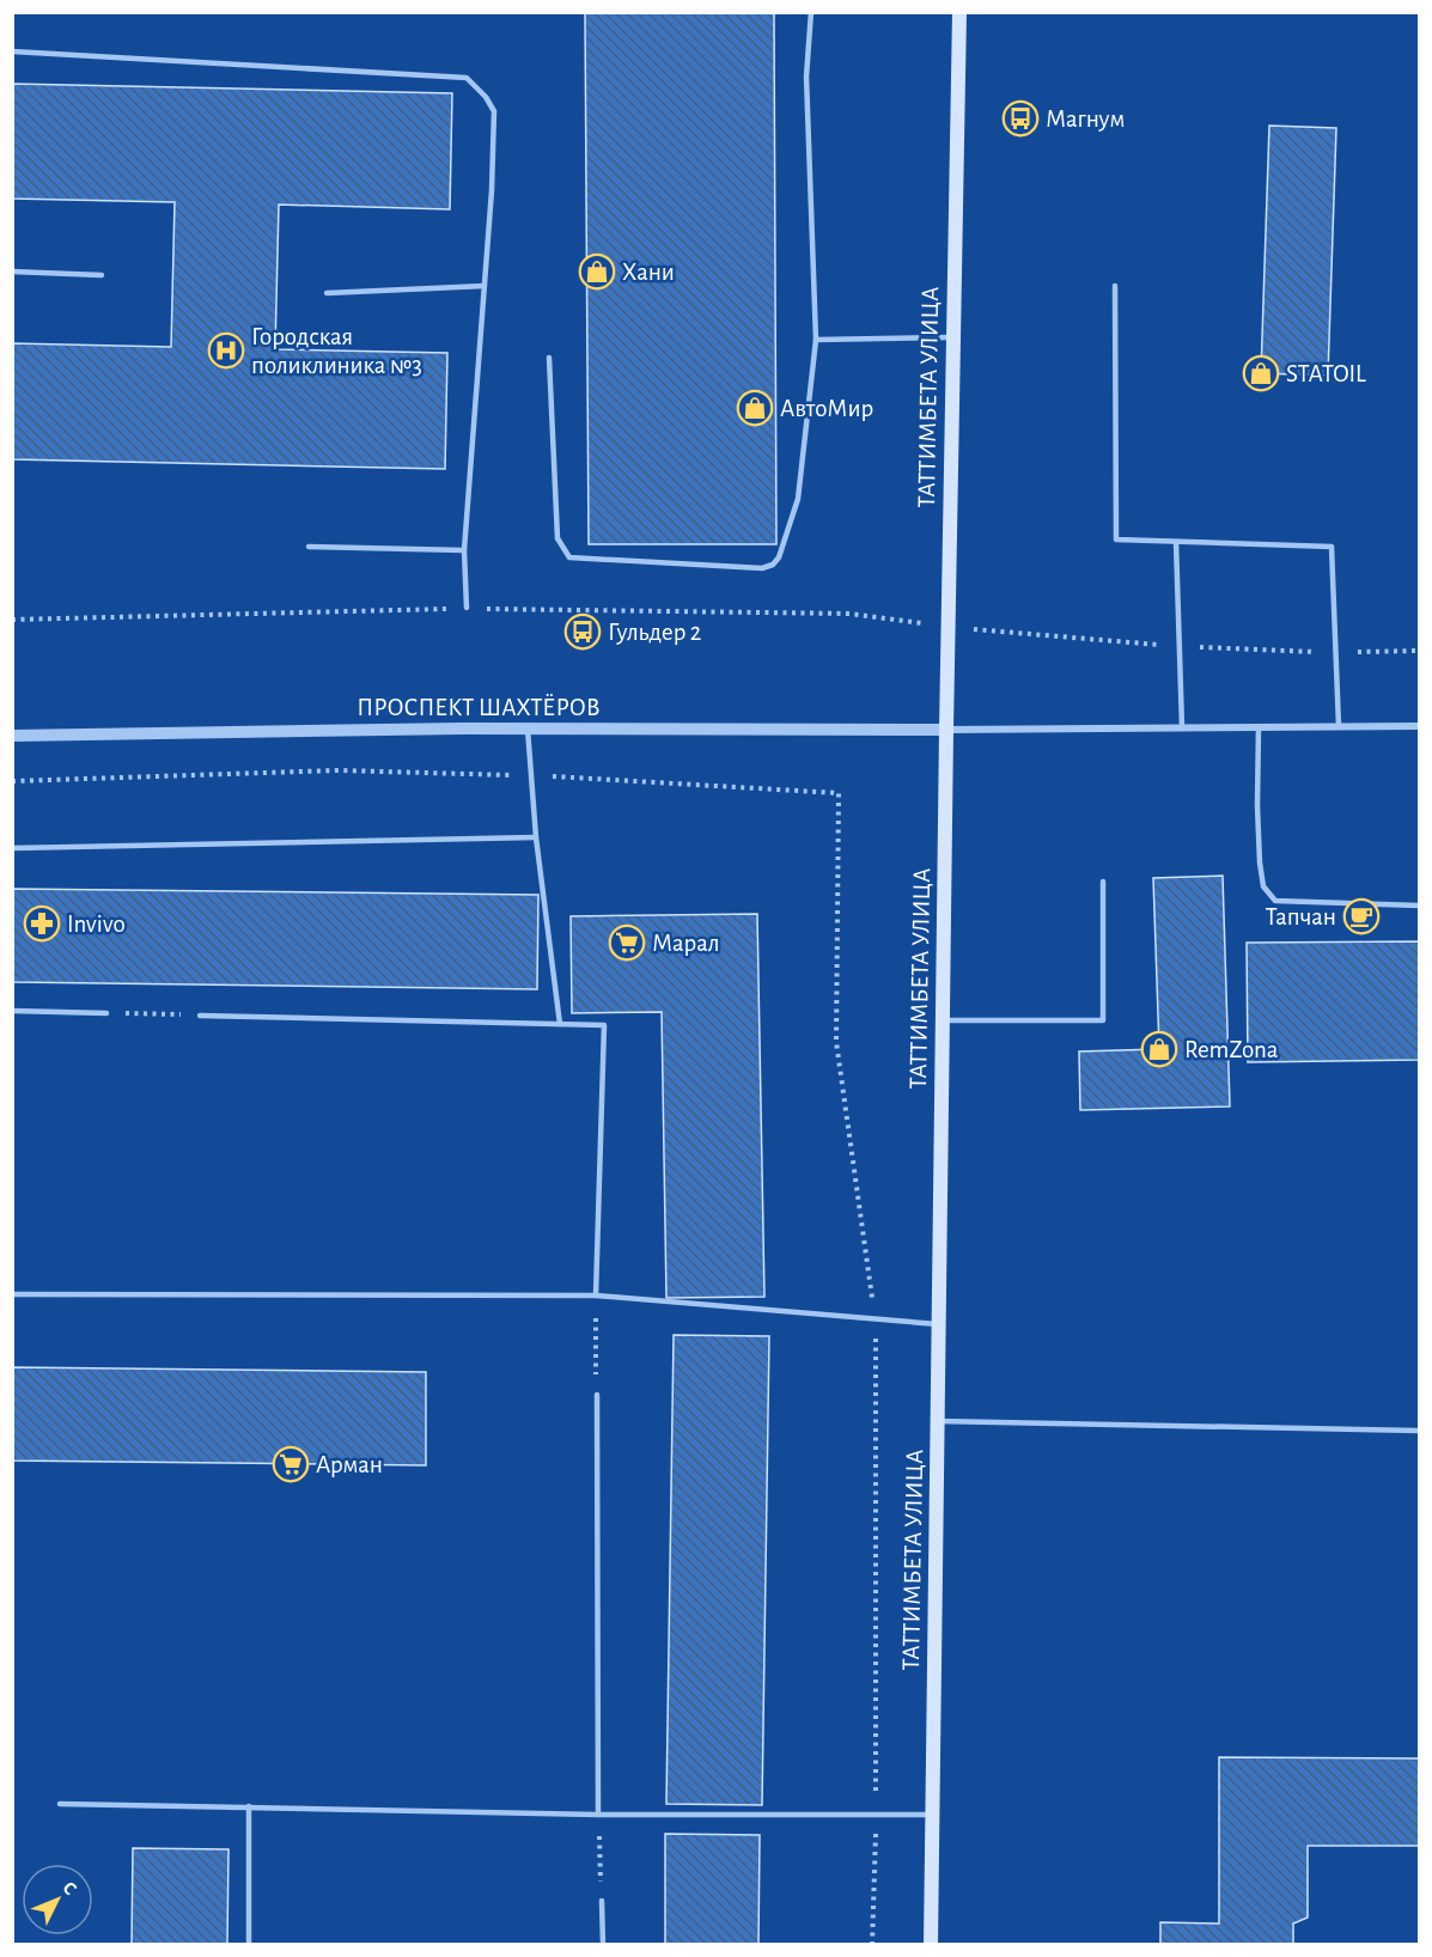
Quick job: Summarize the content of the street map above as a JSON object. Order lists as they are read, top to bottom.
{
  "streets": {
    "main road": ["ТАТТИМБЕТА УЛИЦА"],
    "street": ["ПРОСПЕКТ ШАХТЁРОВ"]
  },
  "crossings": [
    ["ТАТТИМБЕТА УЛИЦА", "ПРОСПЕКТ ШАХТЁРОВ"]
  ],
  "places": {
    "bus stop": ["Магнум", "Гульдер 2"],
    "shop": [
      "Хани",
      "STATOIL",
      "АвтоМир",
      "RemZona"
    ],
    "hospital": ["Городская поликлиника №3"],
    "cafe": ["Тапчан"],
    "pharmacy": ["Invivo"],
    "supermarket": ["Марал", "Арман"]
  },
  "north": "top right"
}
